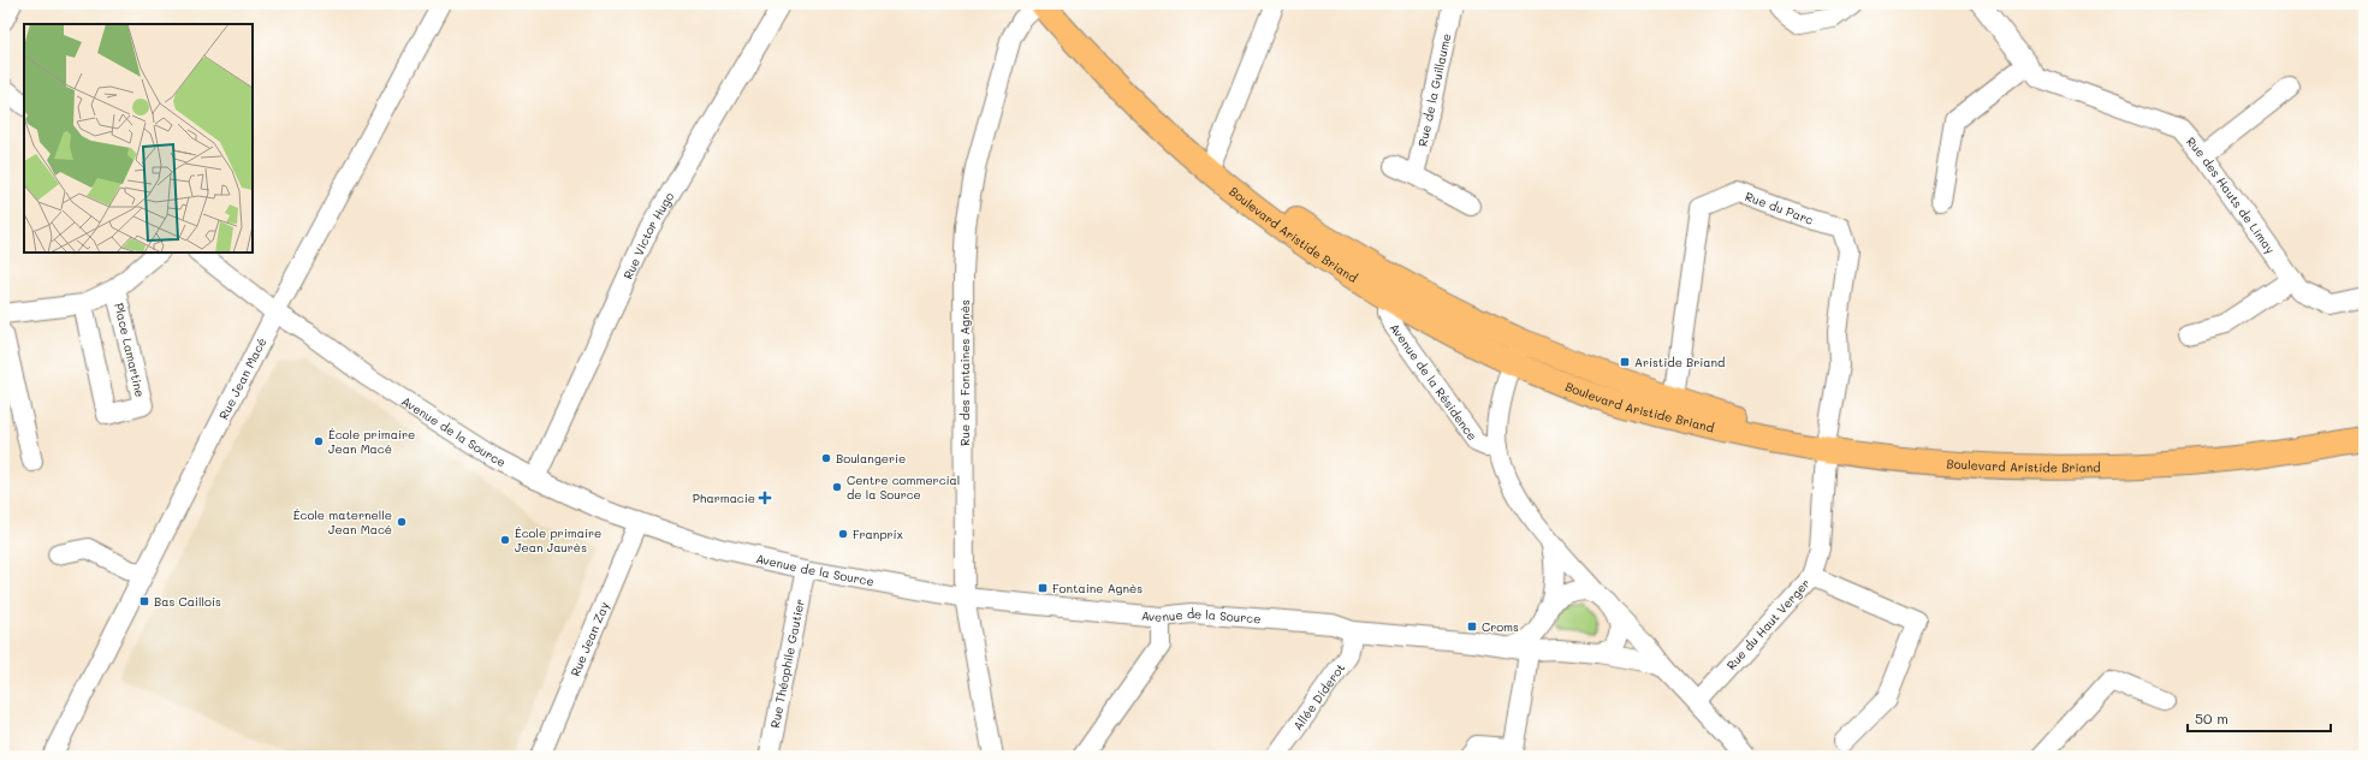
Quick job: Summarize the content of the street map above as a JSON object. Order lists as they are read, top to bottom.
{
  "streets": {
    "main road": ["Boulevard Aristide Briand"],
    "street": [
      "Rue de la Guillaume",
      "Rue des Hauts de Limay",
      "Rue du Parc",
      "Rue Victor Hugo",
      "Place Lamartine",
      "Rue des Fontaines Agnès",
      "Rue Jean Macé",
      "Avenue de la Résidence",
      "Avenue de la Source",
      "Rue du Haut Verger",
      "Rue Jean Zay",
      "Rue Théophile Gautier",
      "Allée Diderot"
    ]
  },
  "crossings": [
    ["Rue du Parc", "Boulevard Aristide Briand"],
    ["Rue du Parc", "Rue du Haut Verger"],
    ["Boulevard Aristide Briand", "Rue des Fontaines Agnès"],
    ["Boulevard Aristide Briand", "Avenue de la Résidence"],
    ["Boulevard Aristide Briand", "Rue du Haut Verger"],
    ["Rue Victor Hugo", "Avenue de la Source"],
    ["Rue des Fontaines Agnès", "Avenue de la Source"],
    ["Rue Jean Macé", "Avenue de la Source"],
    ["Avenue de la Résidence", "Avenue de la Source"],
    ["Avenue de la Source", "Rue Jean Zay"],
    ["Avenue de la Source", "Rue Théophile Gautier"],
    ["Avenue de la Source", "Allée Diderot"]
  ],
  "places": {
    "transit": [
      "Aristide Briand",
      "Fontaine Agnès",
      "Bas Caillois",
      "Croms"
    ],
    "other": [
      "École primaire Jean Macé",
      "Boulangerie",
      "Centre commercial de la Source",
      "École maternelle Jean Macé",
      "Franprix",
      "École primaire Jean Jaurès"
    ],
    "health": ["Pharmacie"]
  },
  "scale_bar": "50 m"
}
